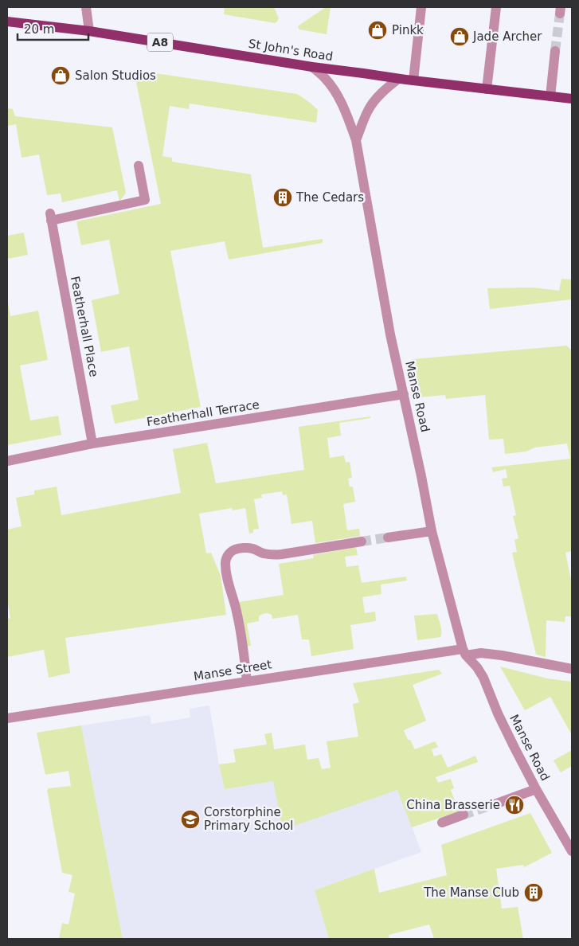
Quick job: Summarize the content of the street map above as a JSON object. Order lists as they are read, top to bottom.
{
  "streets": {
    "main road": ["A8", "St John's Road"],
    "street": [
      "Featherhall Place",
      "Manse Road",
      "Featherhall Terrace",
      "Manse Street"
    ]
  },
  "crossings": [
    ["St John's Road", "Manse Road"],
    ["Featherhall Place", "Featherhall Terrace"],
    ["Manse Road", "Featherhall Terrace"],
    ["Manse Road", "Manse Street"]
  ],
  "places": {
    "shop": ["Pinkk", "Jade Archer", "Salon Studios"],
    "building": ["The Cedars", "The Manse Club"],
    "restaurant": ["China Brasserie"],
    "school or university": ["Corstorphine Primary School"]
  },
  "scale_bar": "20 m"
}
